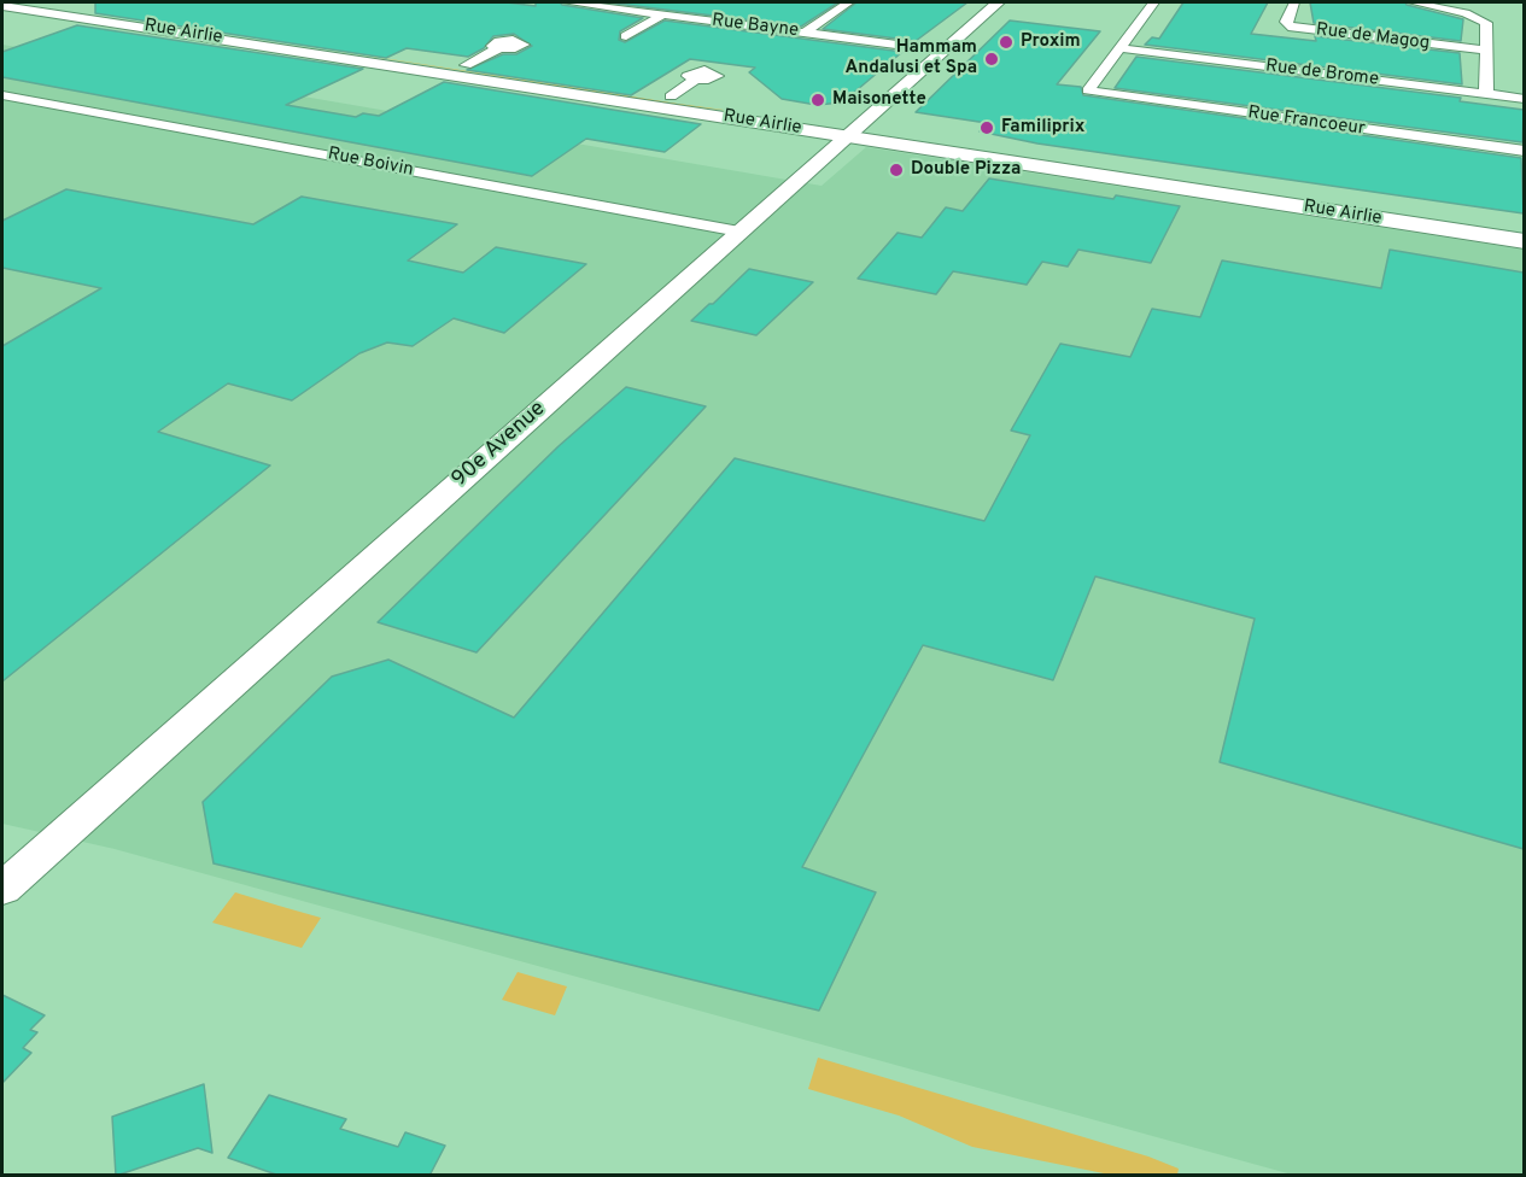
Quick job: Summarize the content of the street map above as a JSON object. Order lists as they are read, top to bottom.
{
  "streets": {
    "main road": ["Rue Airlie"],
    "street": [
      "Rue Bayne",
      "Rue de Magog",
      "Rue de Brome",
      "Rue Francoeur",
      "Rue Boivin",
      "90e Avenue"
    ]
  },
  "crossings": [
    ["Rue Bayne", "90e Avenue"],
    ["Rue Airlie", "90e Avenue"],
    ["Rue de Brome", "Rue Francoeur"],
    ["Rue Boivin", "90e Avenue"]
  ],
  "places": [
    "Proxim",
    "Hammam Andalusi et Spa",
    "Maisonette",
    "Familiprix",
    "Double Pizza"
  ]
}
